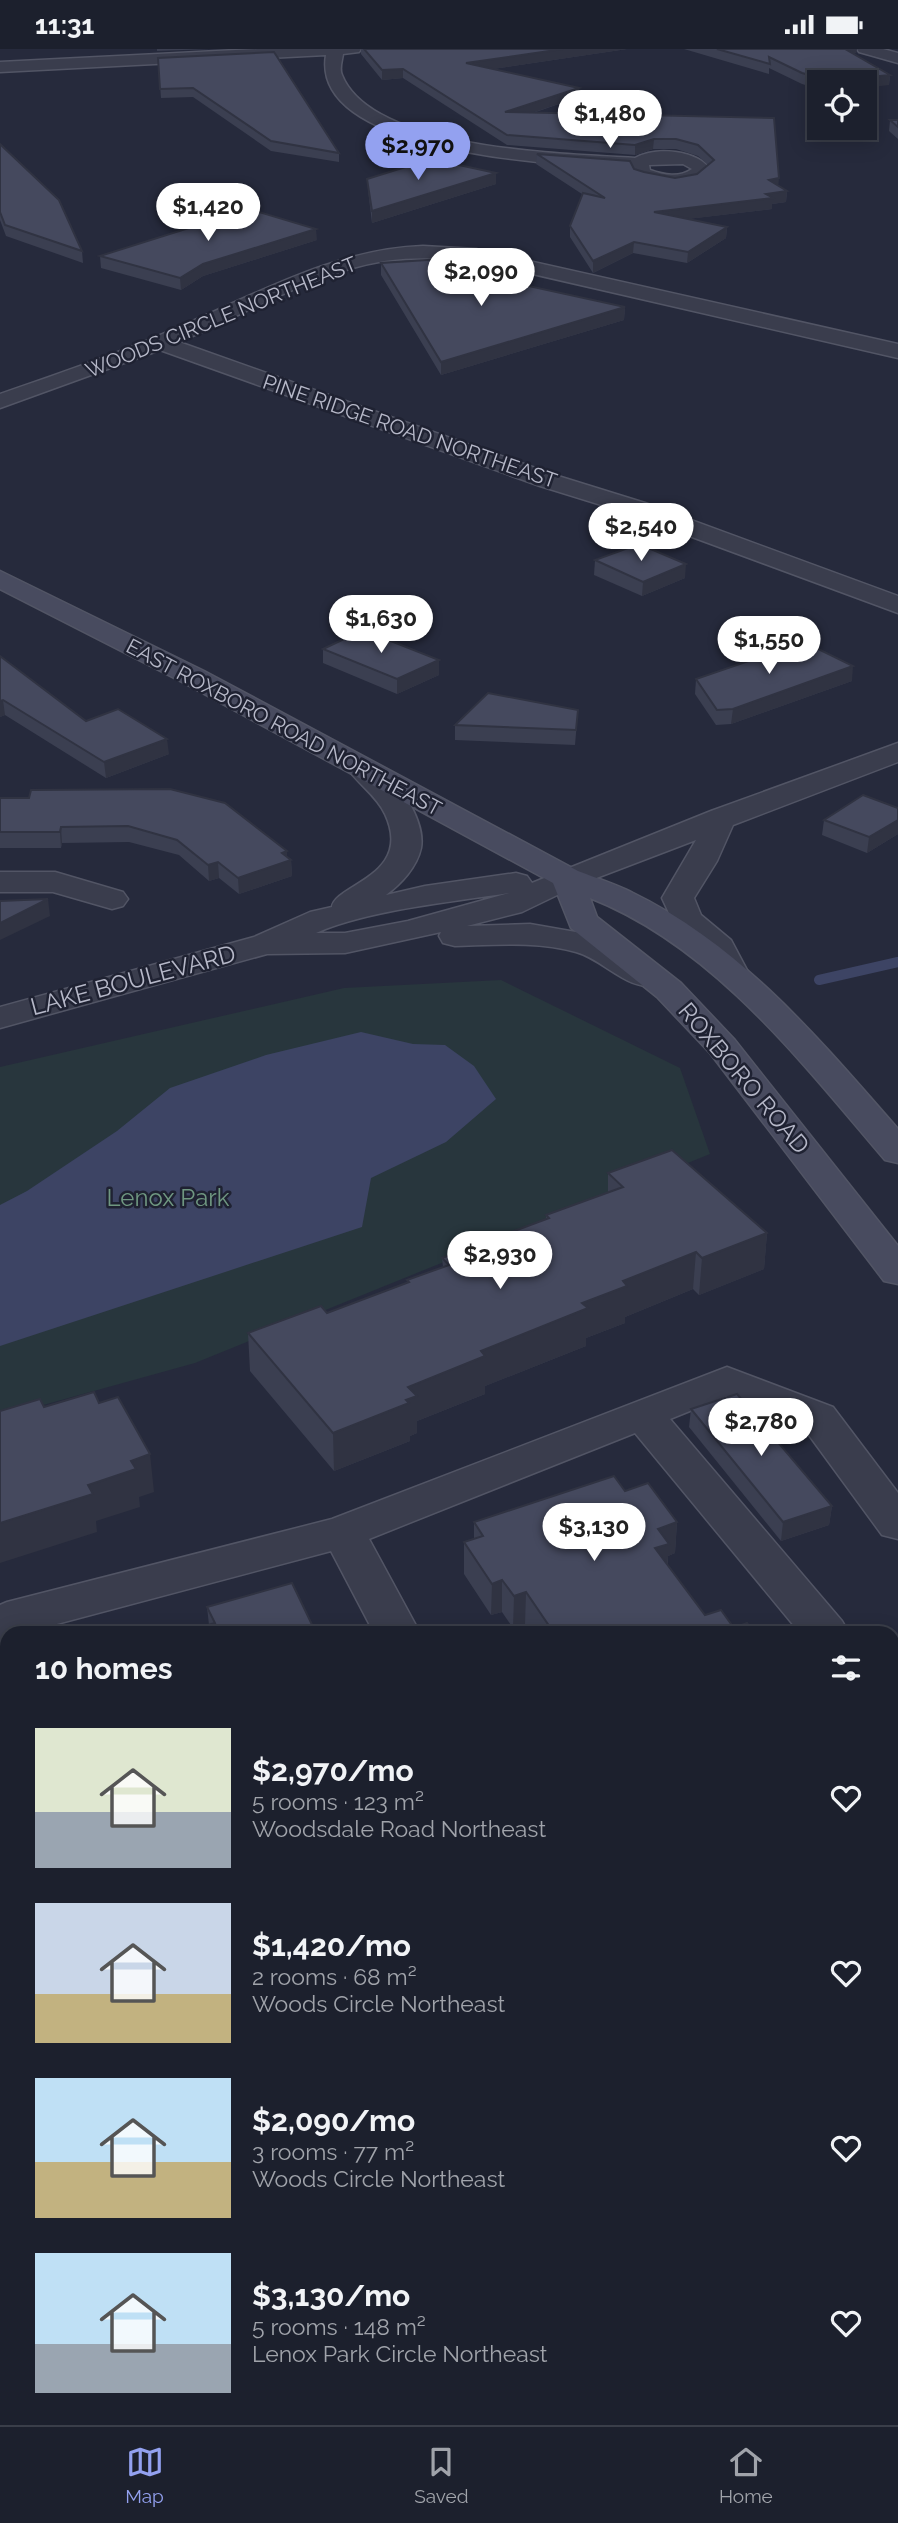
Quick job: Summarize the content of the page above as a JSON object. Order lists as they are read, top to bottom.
{
  "streets": {
    "main road": ["EAST ROXBORO ROAD NORTHEAST", "ROXBORO ROAD"],
    "street": ["WOODS CIRCLE NORTHEAST", "PINE RIDGE ROAD NORTHEAST", "LAKE BOULEVARD"]
  },
  "crossings": [
    ["WOODS CIRCLE NORTHEAST", "PINE RIDGE ROAD NORTHEAST"],
    ["EAST ROXBORO ROAD NORTHEAST", "LAKE BOULEVARD"],
    ["EAST ROXBORO ROAD NORTHEAST", "ROXBORO ROAD"],
    ["LAKE BOULEVARD", "ROXBORO ROAD"]
  ],
  "parks": ["Lenox Park"],
  "page": {
    "status": "11:31",
    "price": [
      "$1,480",
      "$2,970",
      "$1,420",
      "$2,090",
      "$2,540",
      "$1,630",
      "$1,550",
      "$2,930",
      "$2,780",
      "$3,130"
    ],
    "heading": "10 homes",
    "list": [
      {
        "name": "$2,970/mo",
        "note": "5 rooms · 123 m² · Woodsdale Road Northeast"
      },
      {
        "name": "$1,420/mo",
        "note": "2 rooms · 68 m² · Woods Circle Northeast"
      },
      {
        "name": "$2,090/mo",
        "note": "3 rooms · 77 m² · Woods Circle Northeast"
      },
      {
        "name": "$3,130/mo",
        "note": "5 rooms · 148 m² · Lenox Park Circle Northeast"
      }
    ],
    "tabs": ["Map", "Saved", "Home"]
  }
}
